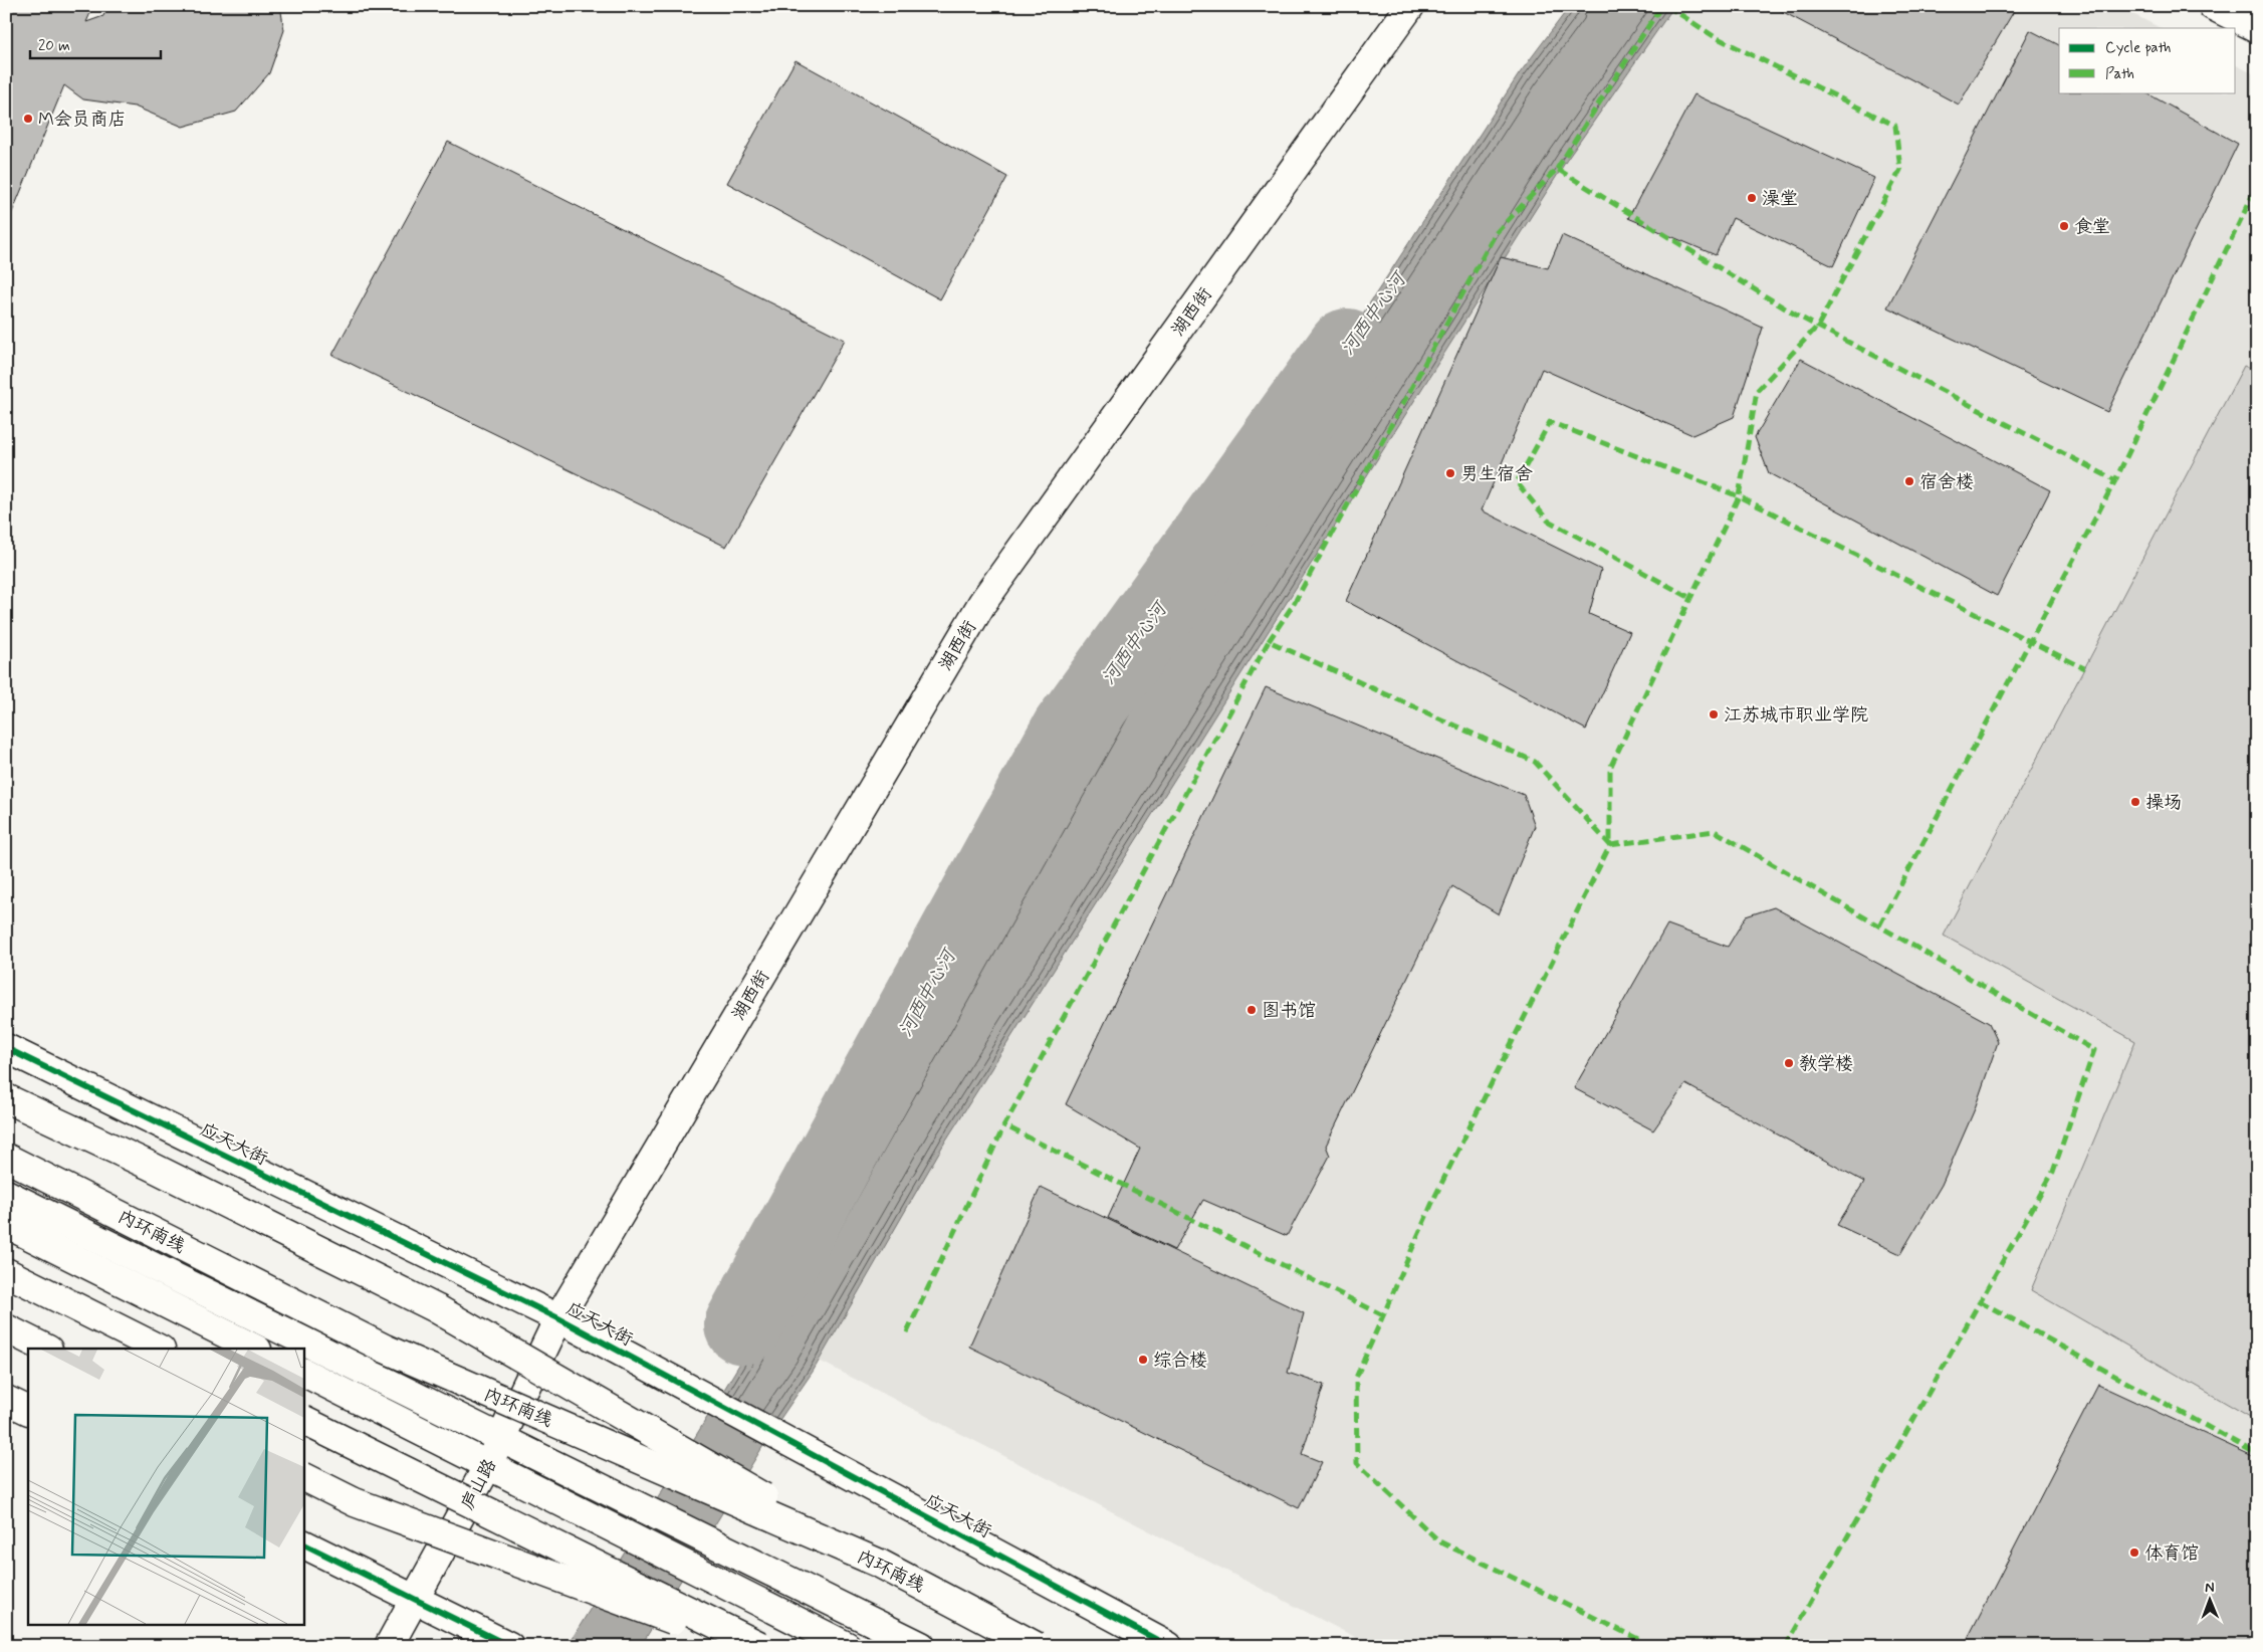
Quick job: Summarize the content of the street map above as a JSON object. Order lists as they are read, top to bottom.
{
  "streets": {
    "main road": [
      "湖西街",
      "应天大街",
      "内环南线",
      "庐山路"
    ]
  },
  "crossings": [
    ["湖西街", "应天大街"],
    ["湖西街", "庐山路"],
    ["应天大街", "庐山路"]
  ],
  "water": ["河西中心河"],
  "places": [
    "M会员商店",
    "澡堂",
    "食堂",
    "男生宿舍",
    "宿舍楼",
    "江苏城市职业学院",
    "操场",
    "图书馆",
    "教学楼",
    "综合楼",
    "体育馆"
  ],
  "legend": ["Cycle path", "Path"],
  "scale_bar": "20 m",
  "north": "top"
}
